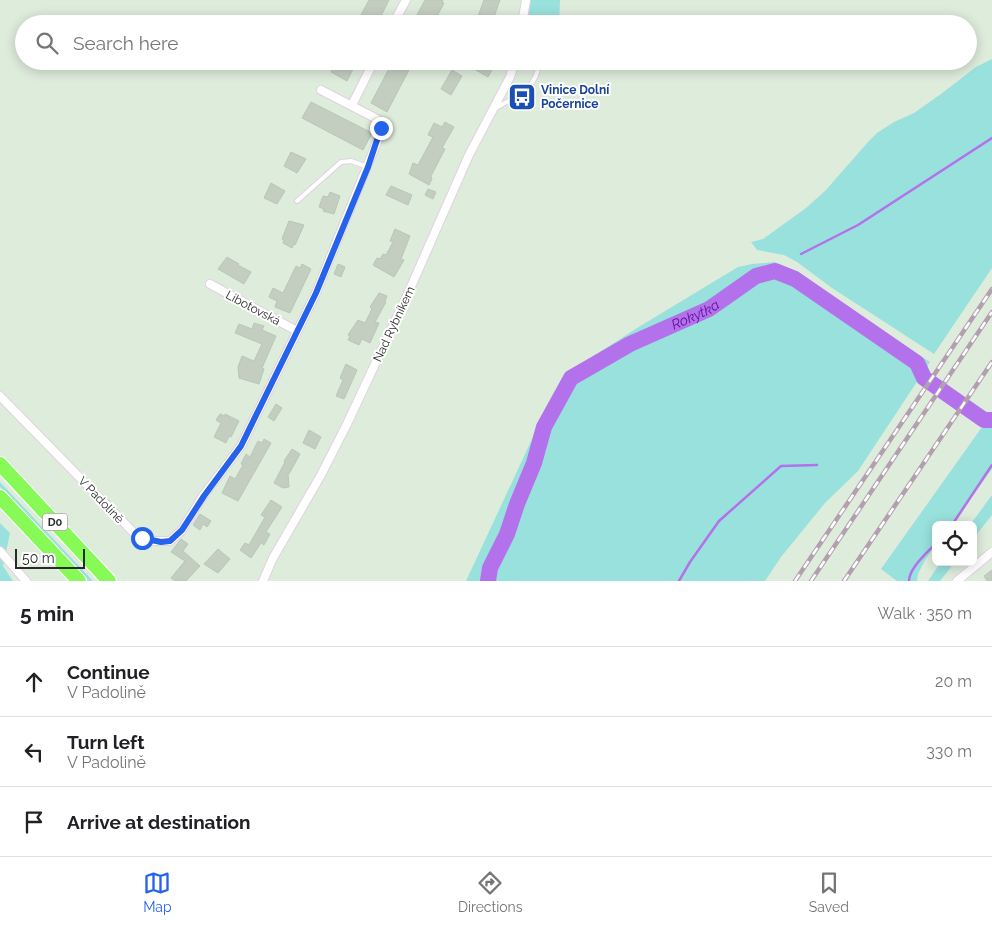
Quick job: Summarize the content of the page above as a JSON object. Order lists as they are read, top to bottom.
{
  "streets": {
    "highway": ["D0"],
    "street": ["Libotovská", "Nad Rybníkem", "V Padolině"]
  },
  "crossings": [
    ["Libotovská", "V Padolině"]
  ],
  "water": ["Rokytka"],
  "places": {
    "bus stop": ["Vinice Dolní Počernice"]
  },
  "scale_bar": "50 m",
  "page": {
    "search": "Search here",
    "scale": "50 m",
    "heading": ["5 min", "Walk · 350 m"],
    "list": [
      ["Continue", "V Padolině", "20 m"],
      ["Turn left", "V Padolině", "330 m"],
      "Arrive at destination"
    ],
    "nav": ["Map", "Directions", "Saved"]
  }
}
